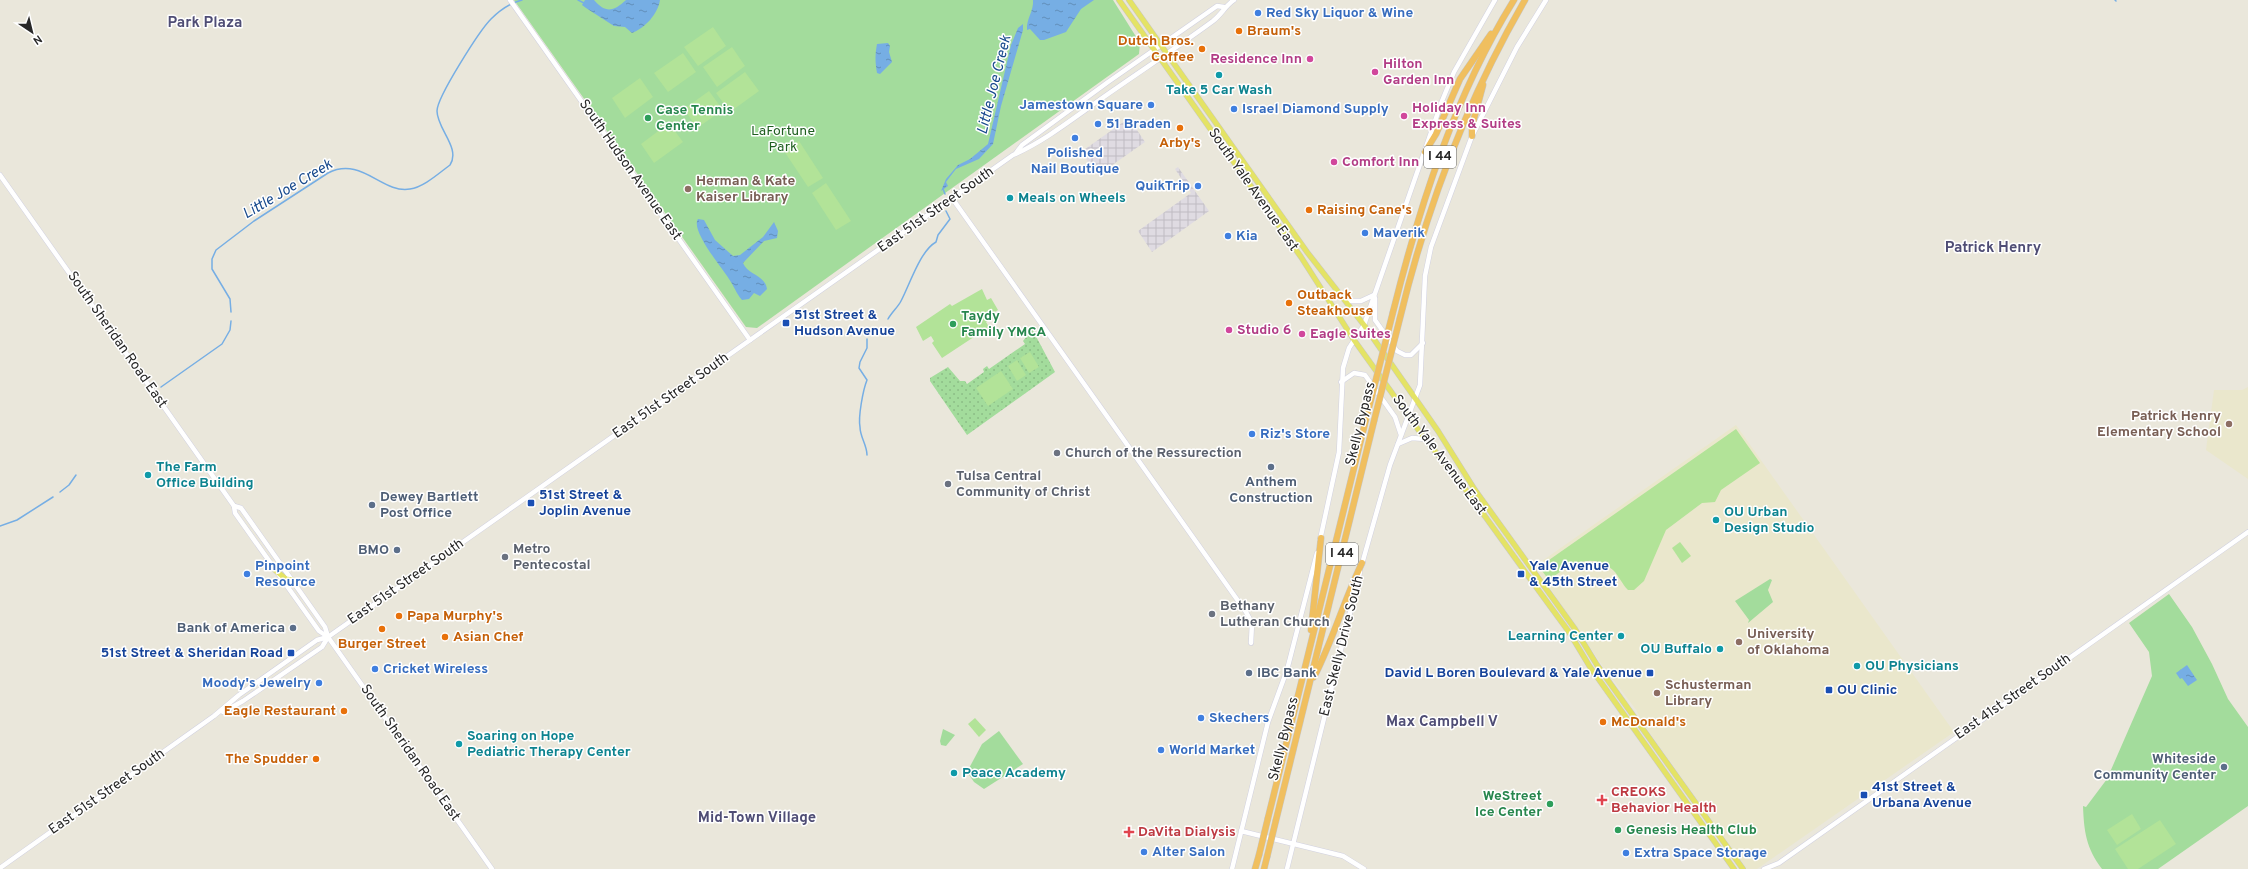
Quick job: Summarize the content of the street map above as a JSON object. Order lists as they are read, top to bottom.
{
  "streets": {
    "highway": ["I 44", "Skelly Bypass"],
    "main road": [
      "South Hudson Avenue East",
      "South Yale Avenue East",
      "East 51st Street South",
      "South Sheridan Road East",
      "East Skelly Drive South",
      "East 41st Street South"
    ]
  },
  "crossings": [
    ["South Hudson Avenue East", "East 51st Street South"],
    ["South Yale Avenue East", "East 51st Street South"],
    ["South Yale Avenue East", "East Skelly Drive South"],
    ["East 51st Street South", "South Sheridan Road East"]
  ],
  "districts": [
    "Park Plaza",
    "Patrick Henry",
    "Max Campbell V",
    "Mid-Town Village"
  ],
  "water": ["Little Joe Creek"],
  "parks": ["LaFortune Park"],
  "places": {
    "other": [
      "Red Sky Liquor & Wine",
      "Braum's",
      "Dutch Bros. Coffee",
      "Residence Inn",
      "Hilton Garden Inn",
      "Take 5 Car Wash",
      "Jamestown Square",
      "Israel Diamond Supply",
      "Holiday Inn Express & Suites",
      "Case Tennis Center",
      "51 Braden",
      "Arby's",
      "Polished Nail Boutique",
      "Comfort Inn",
      "QuikTrip",
      "Herman & Kate Kaiser Library",
      "Meals on Wheels",
      "Raising Cane's",
      "Maverik",
      "Kia",
      "Outback Steakhouse",
      "Taydy Family YMCA",
      "Studio 6",
      "Eagle Suites",
      "Patrick Henry Elementary School",
      "Riz's Store",
      "Church of the Ressurection",
      "Anthem Construction",
      "The Farm Office Building",
      "Tulsa Central Community of Christ",
      "Dewey Bartlett Post Office",
      "OU Urban Design Studio",
      "BMO",
      "Metro Pentecostal",
      "Pinpoint Resource",
      "Bethany Lutheran Church",
      "Papa Murphy's",
      "Bank of America",
      "Burger Street",
      "Learning Center",
      "Asian Chef",
      "University of Oklahoma",
      "OU Buffalo",
      "OU Physicians",
      "Cricket Wireless",
      "IBC Bank",
      "Moody's Jewelry",
      "Schusterman Library",
      "Eagle Restaurant",
      "Skechers",
      "McDonald's",
      "Soaring on Hope Pediatric Therapy Center",
      "World Market",
      "The Spudder",
      "Whiteside Community Center",
      "Peace Academy",
      "WeStreet Ice Center",
      "Genesis Health Club",
      "Alter Salon",
      "Extra Space Storage"
    ],
    "transit": [
      "51st Street & Hudson Avenue",
      "51st Street & Joplin Avenue",
      "Yale Avenue & 45th Street",
      "51st Street & Sheridan Road",
      "David L Boren Boulevard & Yale Avenue",
      "OU Clinic",
      "41st Street & Urbana Avenue"
    ],
    "health": ["CREOKS Behavior Health", "DaVita Dialysis"]
  },
  "north": "bottom right"
}
